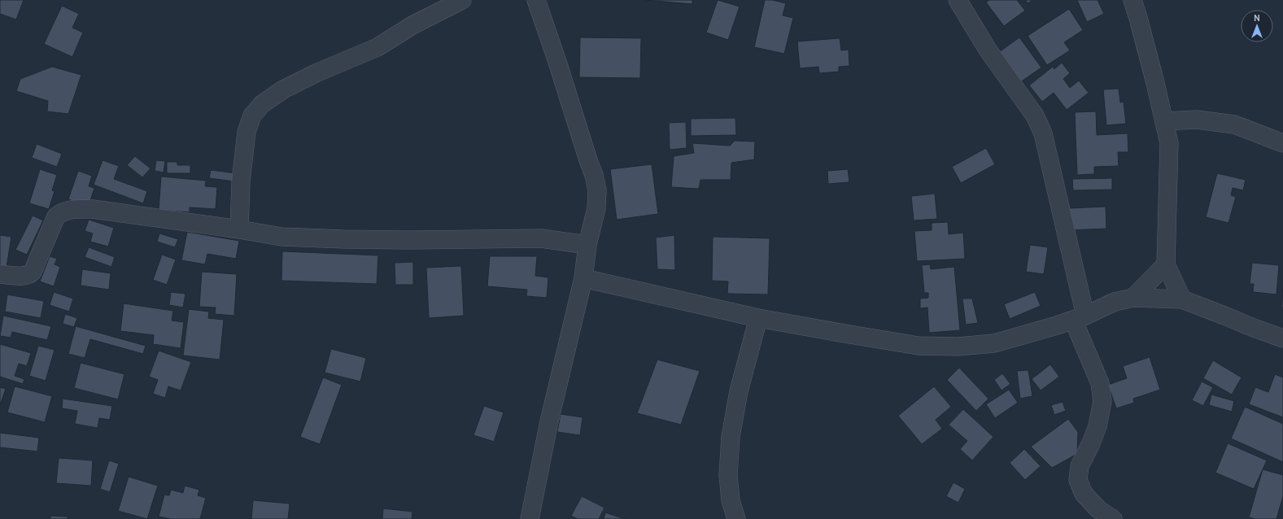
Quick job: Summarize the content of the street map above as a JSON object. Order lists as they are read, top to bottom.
{
  "north": "top"
}
